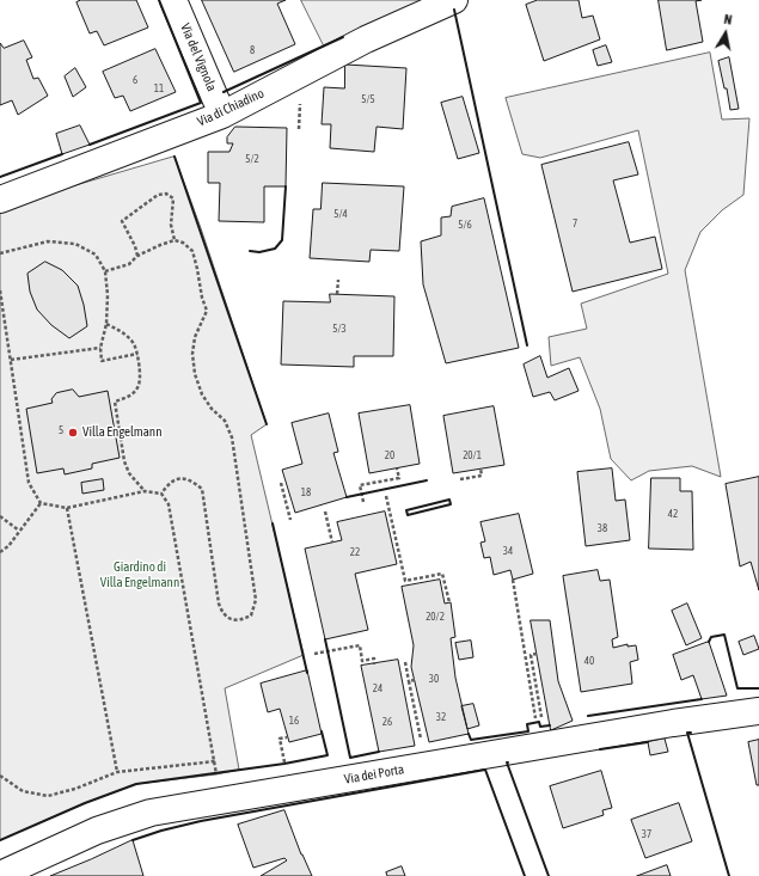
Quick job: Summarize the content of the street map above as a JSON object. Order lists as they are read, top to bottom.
{
  "streets": {
    "street": ["Via del Vignola", "Via di Chiadino", "Via dei Porta"]
  },
  "crossings": [
    ["Via del Vignola", "Via di Chiadino"]
  ],
  "parks": ["Giardino di Villa Engelmann"],
  "places": ["Villa Engelmann"],
  "house_numbers": [
    "8",
    "6",
    "11",
    "5/5",
    "5/2",
    "5/4",
    "7",
    "5/6",
    "5/3",
    "5",
    "20",
    "20/1",
    "18",
    "42",
    "38",
    "34",
    "22",
    "20/2",
    "40",
    "30",
    "24",
    "32",
    "16",
    "26",
    "37"
  ],
  "north": "top"
}
